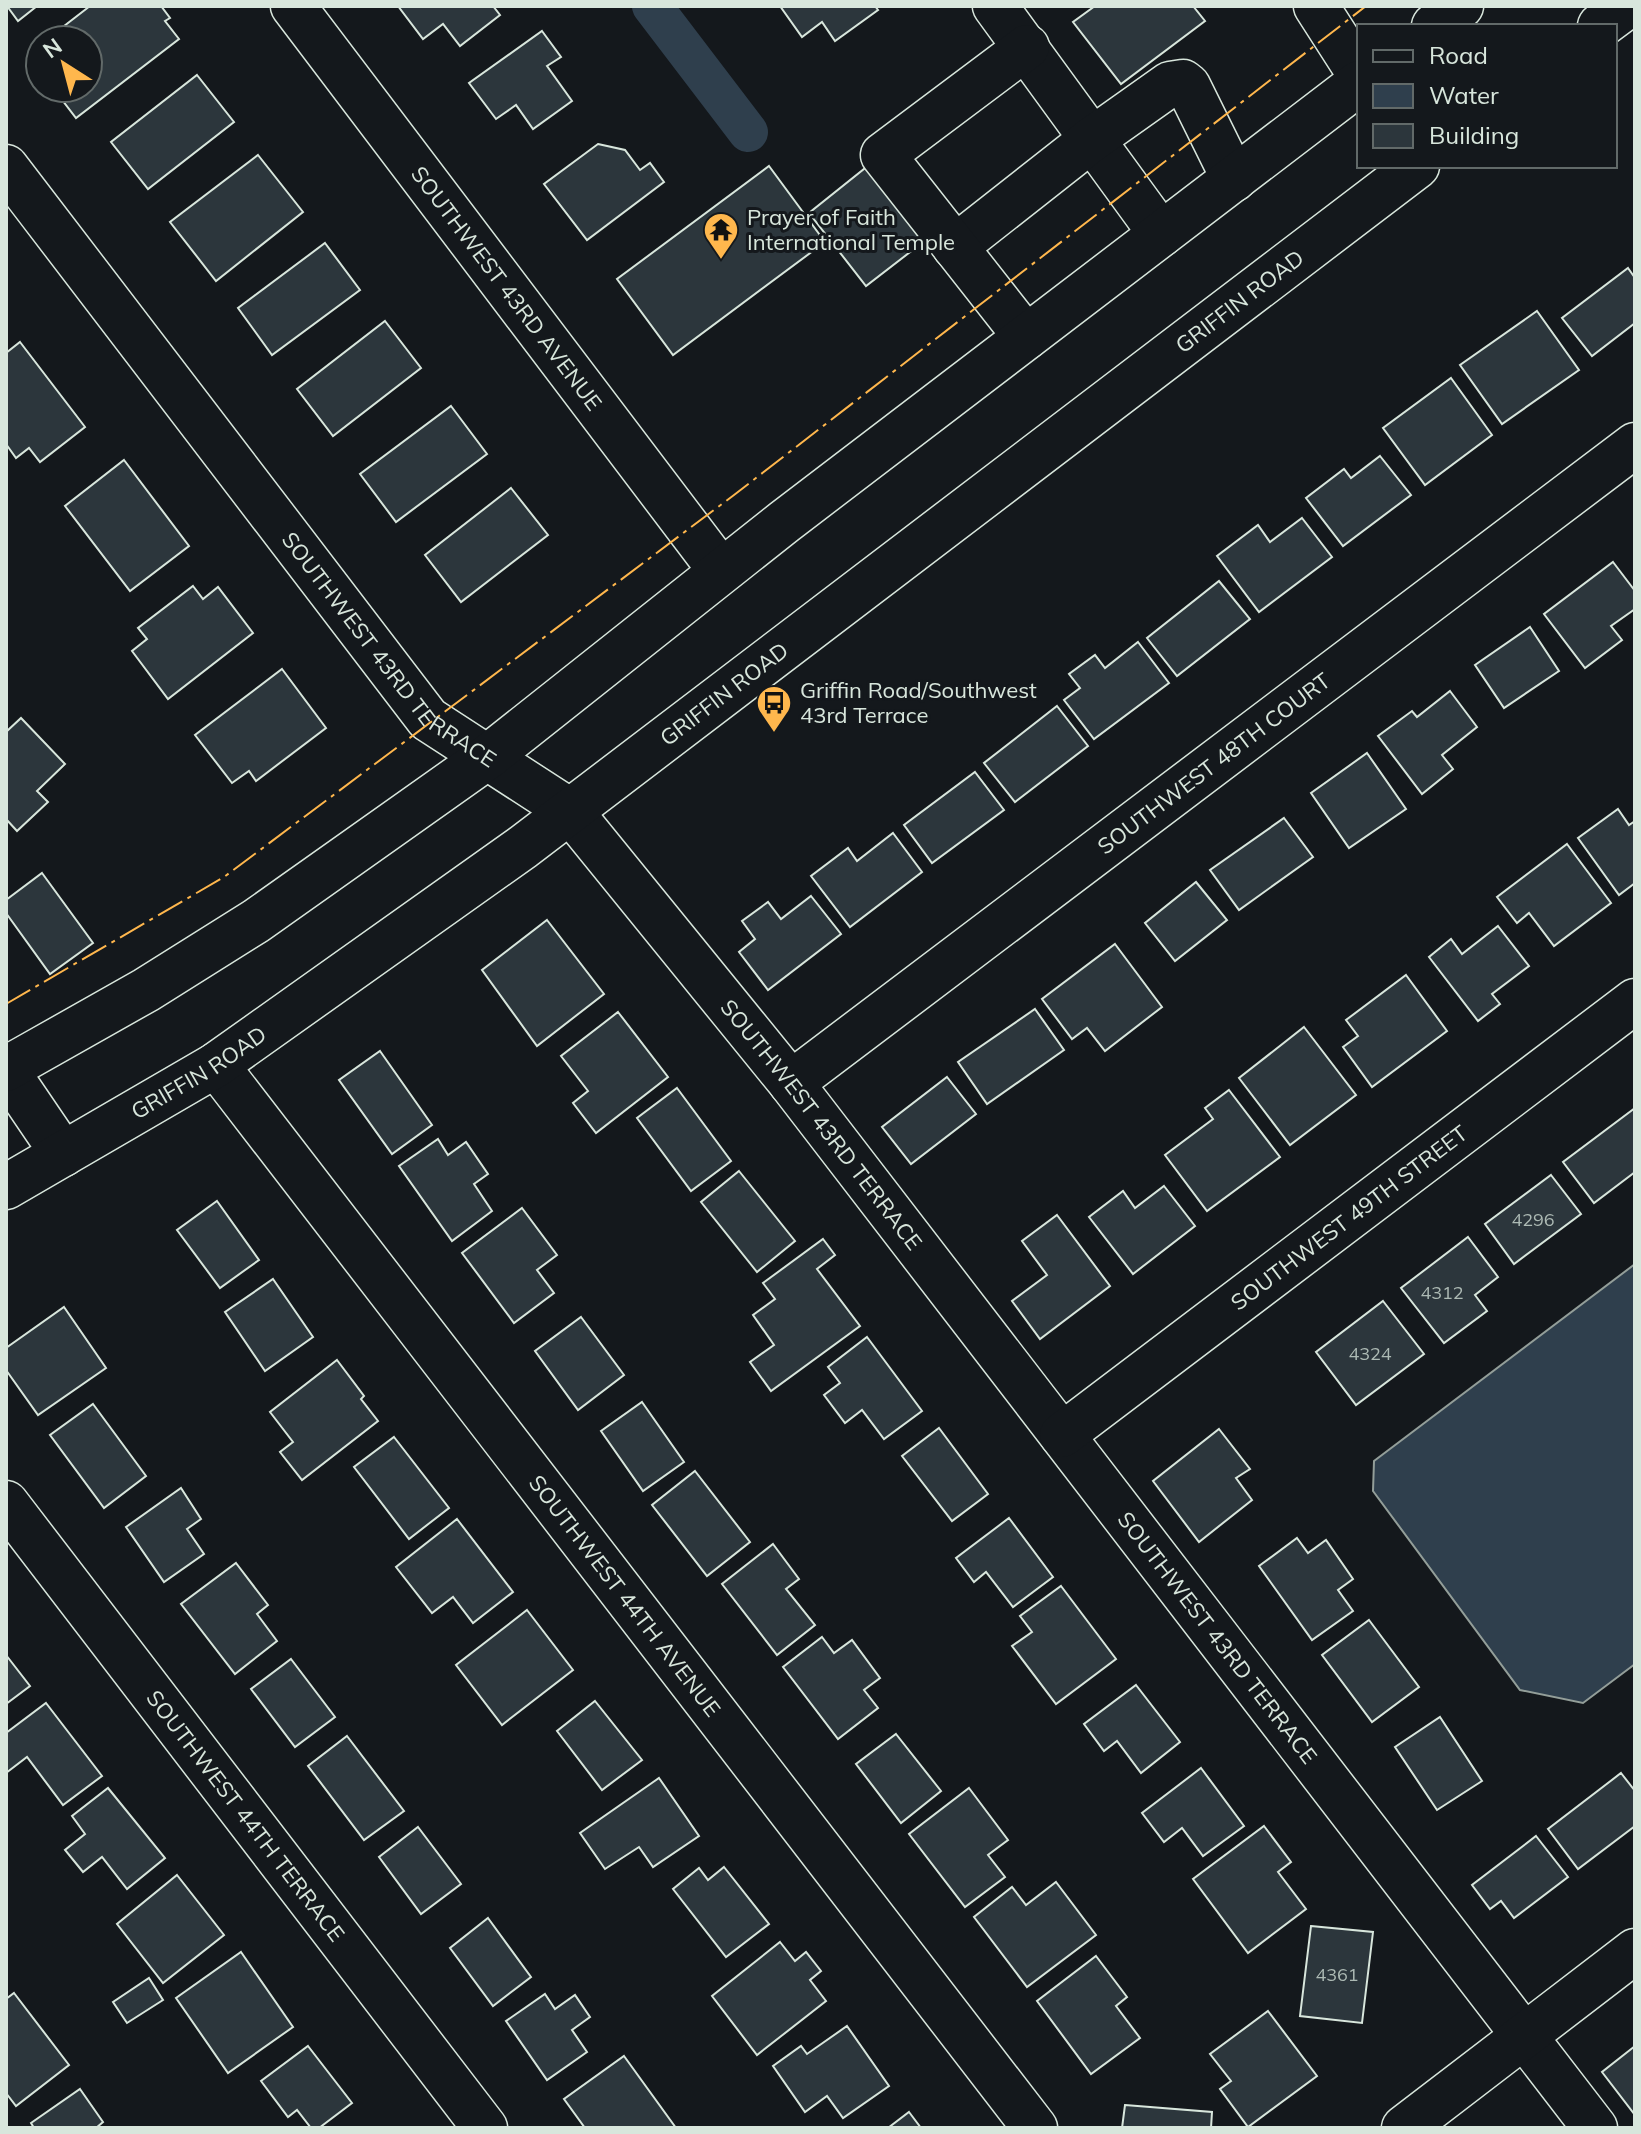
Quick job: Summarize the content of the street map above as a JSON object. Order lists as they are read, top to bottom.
{
  "streets": {
    "street": [
      "SOUTHWEST 43RD AVENUE",
      "GRIFFIN ROAD",
      "SOUTHWEST 43RD TERRACE",
      "SOUTHWEST 48TH COURT",
      "SOUTHWEST 49TH STREET",
      "SOUTHWEST 44TH AVENUE",
      "SOUTHWEST 44TH TERRACE"
    ]
  },
  "crossings": [
    ["GRIFFIN ROAD", "SOUTHWEST 43RD TERRACE"],
    ["GRIFFIN ROAD", "SOUTHWEST 44TH AVENUE"],
    ["SOUTHWEST 43RD TERRACE", "SOUTHWEST 48TH COURT"],
    ["SOUTHWEST 43RD TERRACE", "SOUTHWEST 49TH STREET"]
  ],
  "places": {
    "temple": ["Prayer of Faith International Temple"],
    "bus stop": ["Griffin Road/Southwest 43rd Terrace"]
  },
  "house_numbers": [
    "4296",
    "4312",
    "4324",
    "4361"
  ],
  "legend": ["Road", "Water", "Building"],
  "north": "top left"
}
